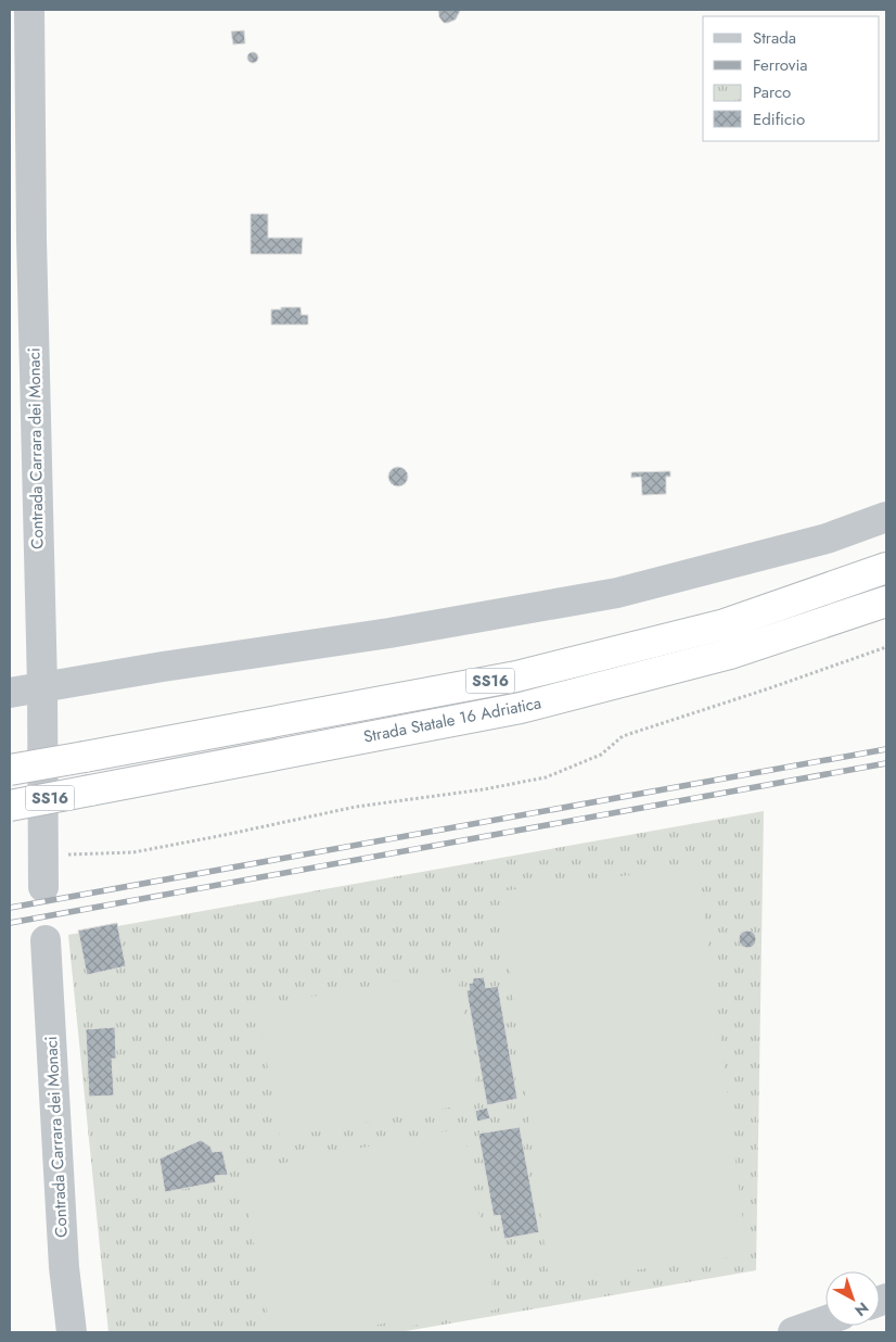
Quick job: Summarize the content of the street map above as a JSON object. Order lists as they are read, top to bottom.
{
  "streets": {
    "highway": ["SS16", "Strada Statale 16 Adriatica"],
    "street": ["Contrada Carrara dei Monaci"]
  },
  "legend": [
    "Strada",
    "Ferrovia",
    "Parco",
    "Edificio"
  ],
  "north": "bottom right"
}
